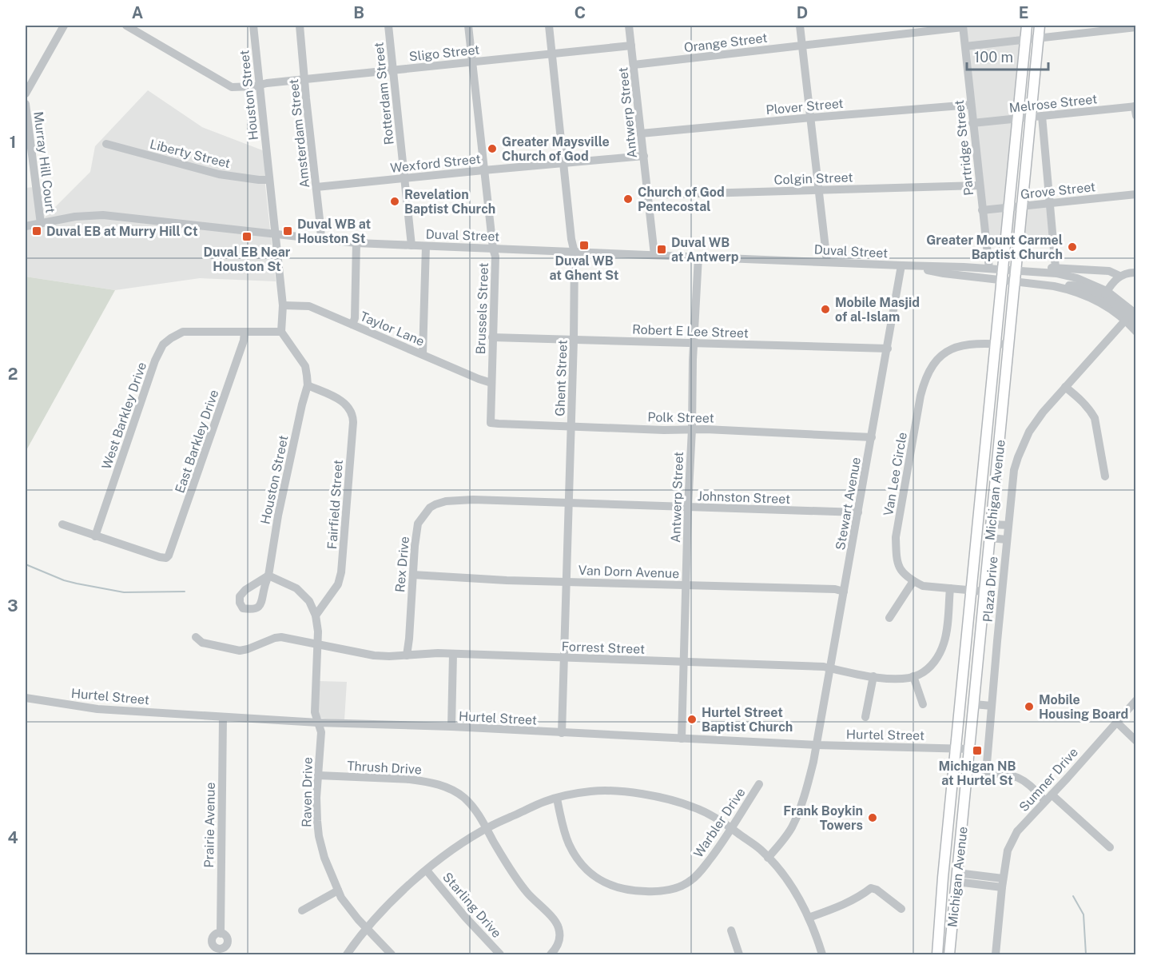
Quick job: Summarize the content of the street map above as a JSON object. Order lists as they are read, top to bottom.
{
  "streets": {
    "main road": ["Michigan Avenue"],
    "street": [
      "Orange Street",
      "Sligo Street",
      "Rotterdam Street",
      "Houston Street",
      "Melrose Street",
      "Plover Street",
      "Antwerp Street",
      "Amsterdam Street",
      "Partridge Street",
      "Liberty Street",
      "Murray Hill Court",
      "Wexford Street",
      "Colgin Street",
      "Grove Street",
      "Duval Street",
      "Brussels Street",
      "Taylor Lane",
      "Robert E Lee Street",
      "Ghent Street",
      "West Barkley Drive",
      "Polk Street",
      "East Barkley Drive",
      "Van Lee Circle",
      "Johnston Street",
      "Stewart Avenue",
      "Fairfield Street",
      "Rex Drive",
      "Van Dorn Avenue",
      "Plaza Drive",
      "Forrest Street",
      "Hurtel Street",
      "Thrush Drive",
      "Sumner Drive",
      "Raven Drive",
      "Warbler Drive",
      "Prairie Avenue",
      "Starling Drive"
    ]
  },
  "crossings": [
    ["Orange Street", "Antwerp Street"],
    ["Orange Street", "Partridge Street"],
    ["Sligo Street", "Rotterdam Street"],
    ["Sligo Street", "Houston Street"],
    ["Sligo Street", "Antwerp Street"],
    ["Sligo Street", "Amsterdam Street"],
    ["Sligo Street", "Brussels Street"],
    ["Sligo Street", "Ghent Street"],
    ["Rotterdam Street", "Wexford Street"],
    ["Rotterdam Street", "Duval Street"],
    ["Houston Street", "Liberty Street"],
    ["Houston Street", "Duval Street"],
    ["Houston Street", "Taylor Lane"],
    ["Houston Street", "West Barkley Drive"],
    ["Houston Street", "Fairfield Street"],
    ["Melrose Street", "Partridge Street"],
    ["Melrose Street", "Michigan Avenue"],
    ["Plover Street", "Antwerp Street"],
    ["Plover Street", "Partridge Street"],
    ["Antwerp Street", "Wexford Street"],
    ["Antwerp Street", "Colgin Street"],
    ["Antwerp Street", "Duval Street"],
    ["Antwerp Street", "Robert E Lee Street"],
    ["Antwerp Street", "Polk Street"],
    ["Antwerp Street", "Johnston Street"],
    ["Antwerp Street", "Van Dorn Avenue"],
    ["Antwerp Street", "Forrest Street"],
    ["Antwerp Street", "Hurtel Street"],
    ["Amsterdam Street", "Wexford Street"],
    ["Amsterdam Street", "Duval Street"],
    ["Partridge Street", "Colgin Street"],
    ["Partridge Street", "Grove Street"],
    ["Partridge Street", "Duval Street"],
    ["Murray Hill Court", "Duval Street"],
    ["Wexford Street", "Brussels Street"],
    ["Wexford Street", "Ghent Street"],
    ["Grove Street", "Michigan Avenue"],
    ["Duval Street", "Brussels Street"],
    ["Duval Street", "Ghent Street"],
    ["Duval Street", "Michigan Avenue"],
    ["Duval Street", "Stewart Avenue"],
    ["Duval Street", "Plaza Drive"],
    ["Brussels Street", "Taylor Lane"],
    ["Brussels Street", "Robert E Lee Street"],
    ["Brussels Street", "Polk Street"],
    ["Robert E Lee Street", "Ghent Street"],
    ["Robert E Lee Street", "Stewart Avenue"],
    ["Ghent Street", "Polk Street"],
    ["Ghent Street", "Johnston Street"],
    ["Ghent Street", "Van Dorn Avenue"],
    ["Ghent Street", "Forrest Street"],
    ["Ghent Street", "Hurtel Street"],
    ["West Barkley Drive", "East Barkley Drive"],
    ["Polk Street", "Stewart Avenue"],
    ["Van Lee Circle", "Michigan Avenue"],
    ["Michigan Avenue", "Hurtel Street"],
    ["Johnston Street", "Stewart Avenue"],
    ["Johnston Street", "Rex Drive"],
    ["Stewart Avenue", "Van Dorn Avenue"],
    ["Stewart Avenue", "Forrest Street"],
    ["Stewart Avenue", "Hurtel Street"],
    ["Rex Drive", "Van Dorn Avenue"],
    ["Rex Drive", "Forrest Street"],
    ["Plaza Drive", "Sumner Drive"],
    ["Hurtel Street", "Raven Drive"],
    ["Hurtel Street", "Prairie Avenue"],
    ["Thrush Drive", "Raven Drive"]
  ],
  "places": {
    "other": [
      "Greater Maysville Church of God",
      "Church of God Pentecostal",
      "Revelation Baptist Church",
      "Greater Mount Carmel Baptist Church",
      "Mobile Masjid of al-Islam",
      "Mobile Housing Board",
      "Hurtel Street Baptist Church",
      "Frank Boykin Towers"
    ],
    "transit": [
      "Duval EB at Murry Hill Ct",
      "Duval WB at Houston St",
      "Duval EB Near Houston St",
      "Duval WB at Ghent St",
      "Duval WB at Antwerp",
      "Michigan NB at Hurtel St"
    ]
  },
  "scale_bar": "100 m",
  "grid": {
    "columns": [
      "A",
      "B",
      "C",
      "D",
      "E"
    ],
    "rows": [
      "1",
      "2",
      "3",
      "4"
    ]
  }
}
